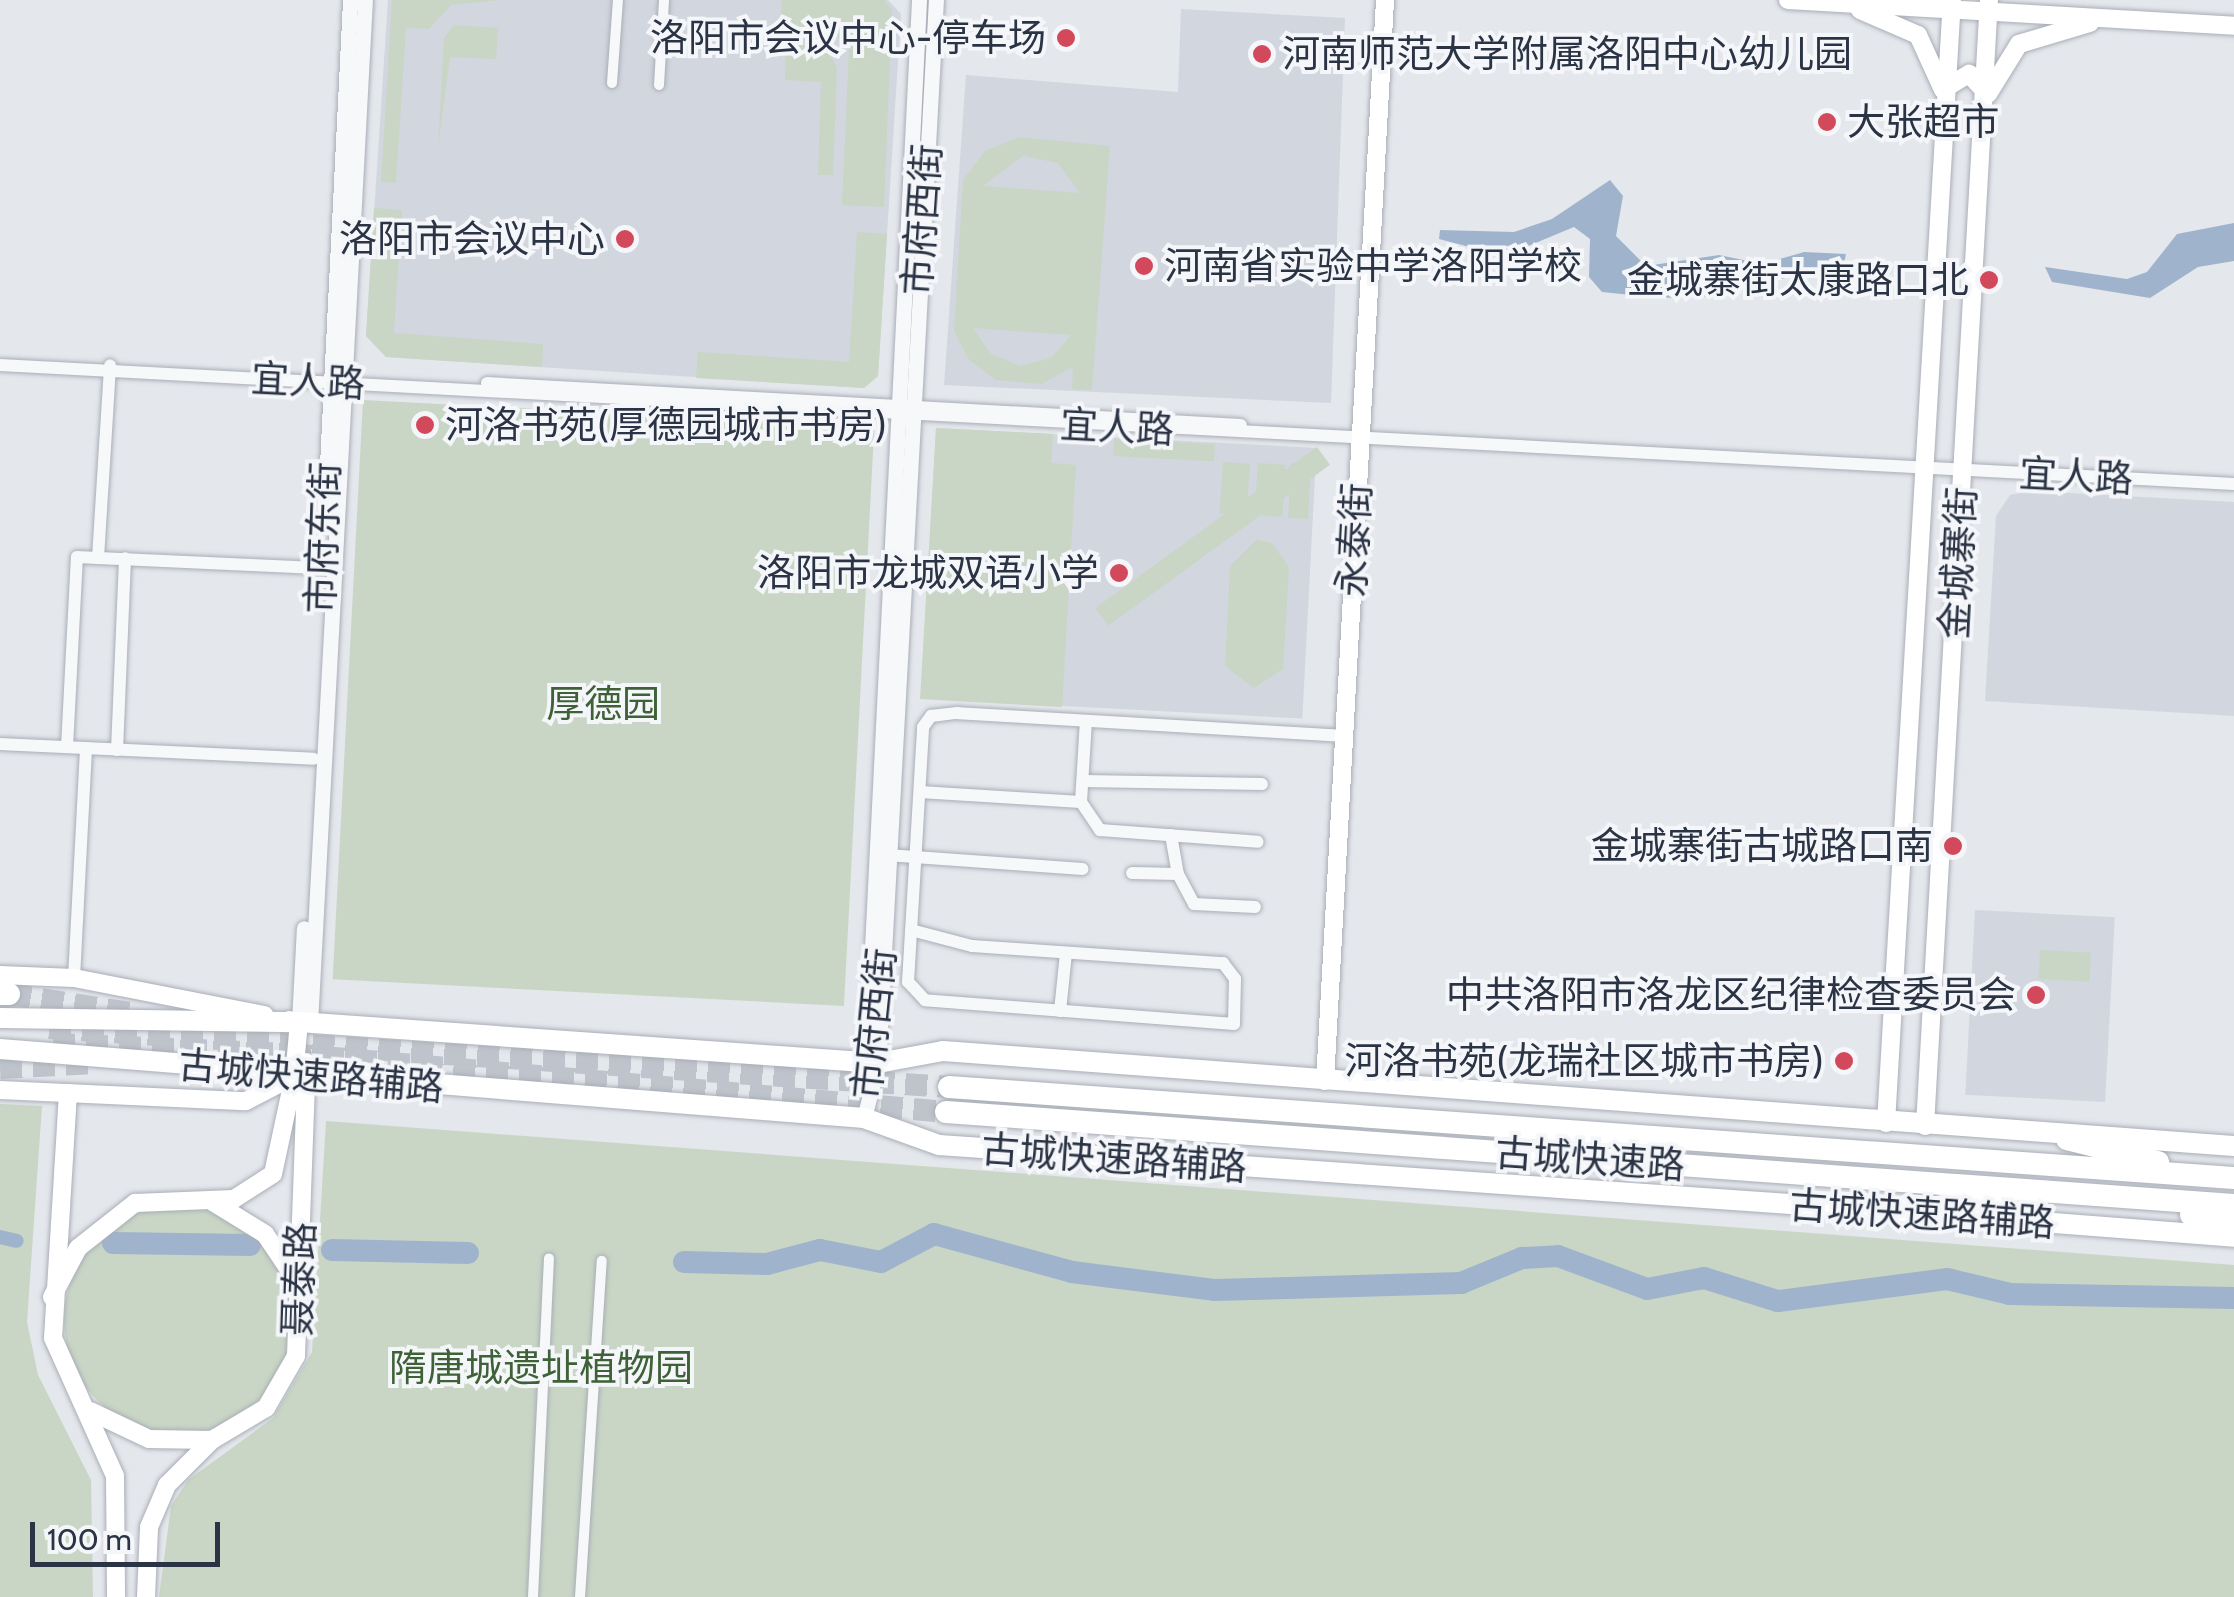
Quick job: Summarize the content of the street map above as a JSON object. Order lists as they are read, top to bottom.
{
  "streets": {
    "highway": ["古城快速路"],
    "main road": [
      "市府东街",
      "永泰街",
      "金城寨街",
      "古城快速路辅路",
      "聂泰路"
    ],
    "street": ["市府西街", "宜人路"]
  },
  "crossings": [
    ["市府西街", "宜人路"],
    ["市府西街", "古城快速路辅路"],
    ["宜人路", "市府东街"],
    ["宜人路", "永泰街"],
    ["宜人路", "金城寨街"],
    ["市府东街", "古城快速路辅路"],
    ["市府东街", "聂泰路"],
    ["永泰街", "古城快速路辅路"],
    ["金城寨街", "古城快速路辅路"],
    ["古城快速路辅路", "聂泰路"]
  ],
  "parks": ["厚德园", "隋唐城遗址植物园"],
  "places": [
    "洛阳市会议中心-停车场",
    "河南师范大学附属洛阳中心幼儿园",
    "大张超市",
    "洛阳市会议中心",
    "河南省实验中学洛阳学校",
    "金城寨街太康路口北",
    "河洛书苑(厚德园城市书房)",
    "洛阳市龙城双语小学",
    "金城寨街古城路口南",
    "中共洛阳市洛龙区纪律检查委员会",
    "河洛书苑(龙瑞社区城市书房)"
  ],
  "scale_bar": "100 m"
}
